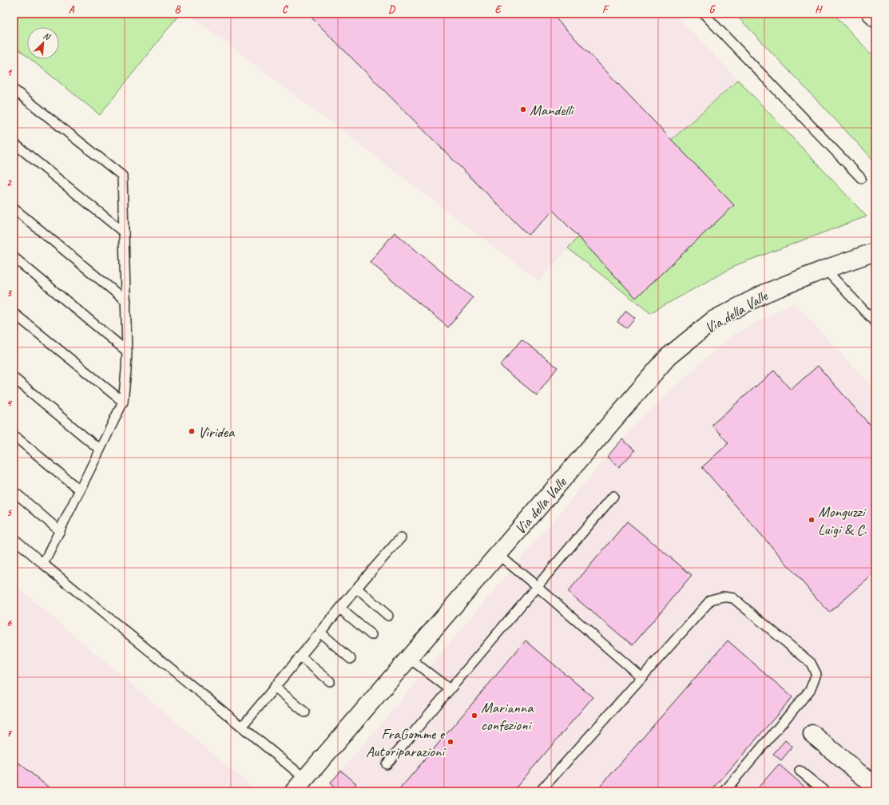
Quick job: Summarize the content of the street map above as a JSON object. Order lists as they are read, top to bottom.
{
  "streets": {
    "street": ["Via della Valle"]
  },
  "places": [
    "Mandelli",
    "Viridea",
    "Monguzzi Luigi & C.",
    "Marianna confezioni",
    "FraGomme e Autoriparazioni"
  ],
  "north": "top right",
  "grid": {
    "columns": [
      "A",
      "B",
      "C",
      "D",
      "E",
      "F",
      "G",
      "H"
    ],
    "rows": [
      "1",
      "2",
      "3",
      "4",
      "5",
      "6",
      "7"
    ]
  }
}
